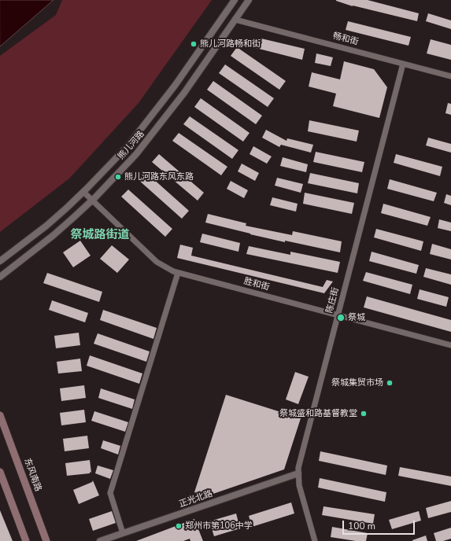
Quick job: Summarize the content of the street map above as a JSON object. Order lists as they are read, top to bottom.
{
  "streets": {
    "main road": ["东风南路"],
    "street": [
      "畅和街",
      "熊儿河路",
      "胜和街",
      "陈庄街",
      "正光北路"
    ]
  },
  "crossings": [
    ["畅和街", "熊儿河路"],
    ["畅和街", "陈庄街"],
    ["熊儿河路", "胜和街"],
    ["胜和街", "陈庄街"],
    ["陈庄街", "正光北路"]
  ],
  "districts": ["祭城路街道"],
  "places": [
    "熊儿河路畅和街",
    "熊儿河路东风东路",
    "祭城",
    "祭城集贸市场",
    "祭城盛和路基督教堂",
    "郑州市第106中学"
  ],
  "scale_bar": "100 m"
}
